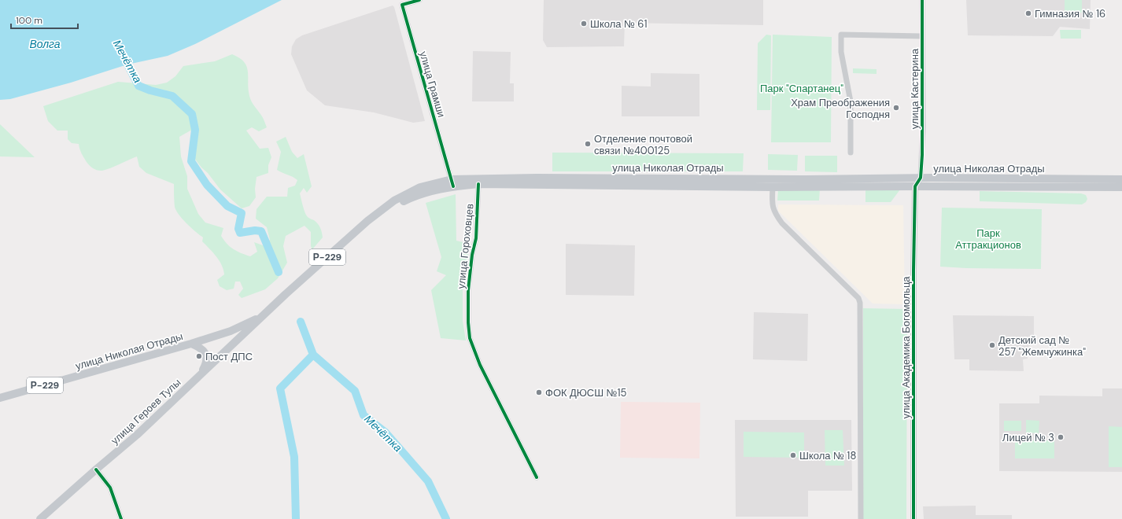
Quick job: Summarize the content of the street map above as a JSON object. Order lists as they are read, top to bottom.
{
  "streets": {
    "main road": ["улица Николая Отрады", "Р-229", "улица Героев Тулы"],
    "street": [
      "улица Грамши",
      "улица Кастерина",
      "улица Гороховцев",
      "улица Академика Богомольца"
    ]
  },
  "crossings": [
    ["улица Грамши", "улица Николая Отрады"],
    ["улица Кастерина", "улица Николая Отрады"],
    ["улица Николая Отрады", "улица Гороховцев"],
    ["улица Николая Отрады", "улица Академика Богомольца"],
    ["улица Николая Отрады", "улица Героев Тулы"]
  ],
  "water": ["Волга", "Мечётка"],
  "parks": ["Парк \"Спартанец\"", "Парк Аттракционов"],
  "places": [
    "Гимназия № 16",
    "Школа № 61",
    "Храм Преображения Господня",
    "Отделение почтовой связи №400125",
    "Детский сад № 257 \"Жемчужинка\"",
    "Пост ДПС",
    "ФОК ДЮСШ №15",
    "Лицей № 3",
    "Школа № 18"
  ],
  "scale_bar": "100 m"
}
